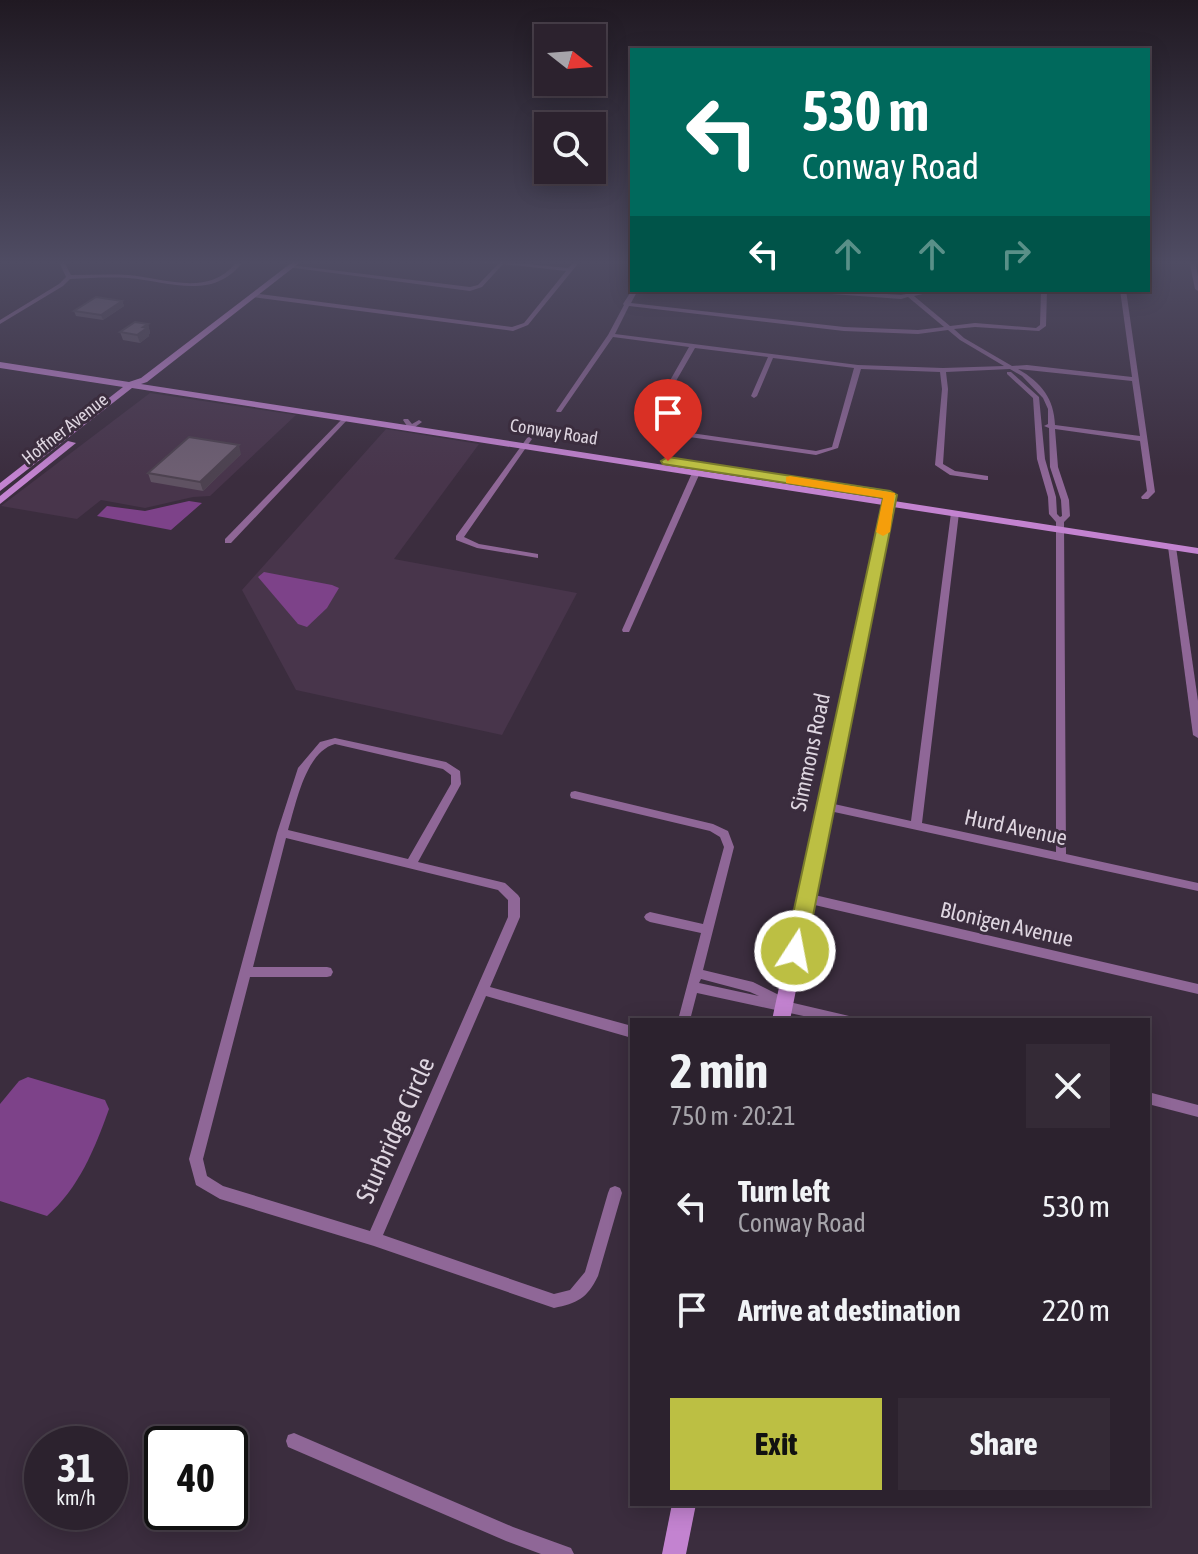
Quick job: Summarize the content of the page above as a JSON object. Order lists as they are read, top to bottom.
{
  "streets": {
    "main road": ["Hoffner Avenue", "Conway Road", "Simmons Road"],
    "street": ["Hurd Avenue", "Blonigen Avenue", "Sturbridge Circle"]
  },
  "crossings": [
    ["Hoffner Avenue", "Conway Road"],
    ["Conway Road", "Simmons Road"],
    ["Simmons Road", "Hurd Avenue"],
    ["Simmons Road", "Blonigen Avenue"]
  ],
  "north": "right",
  "page": {
    "turn": ["530 m", "Conway Road"],
    "heading": ["2 min", "750 m · 20:21"],
    "list": [
      {
        "name": "Turn left",
        "note": "Conway Road",
        "value": "530 m"
      },
      {
        "name": "Arrive at destination",
        "value": "220 m"
      }
    ],
    "buttons": ["Exit", "Share"],
    "speed": "31 km/h",
    "limit": "40"
  }
}
